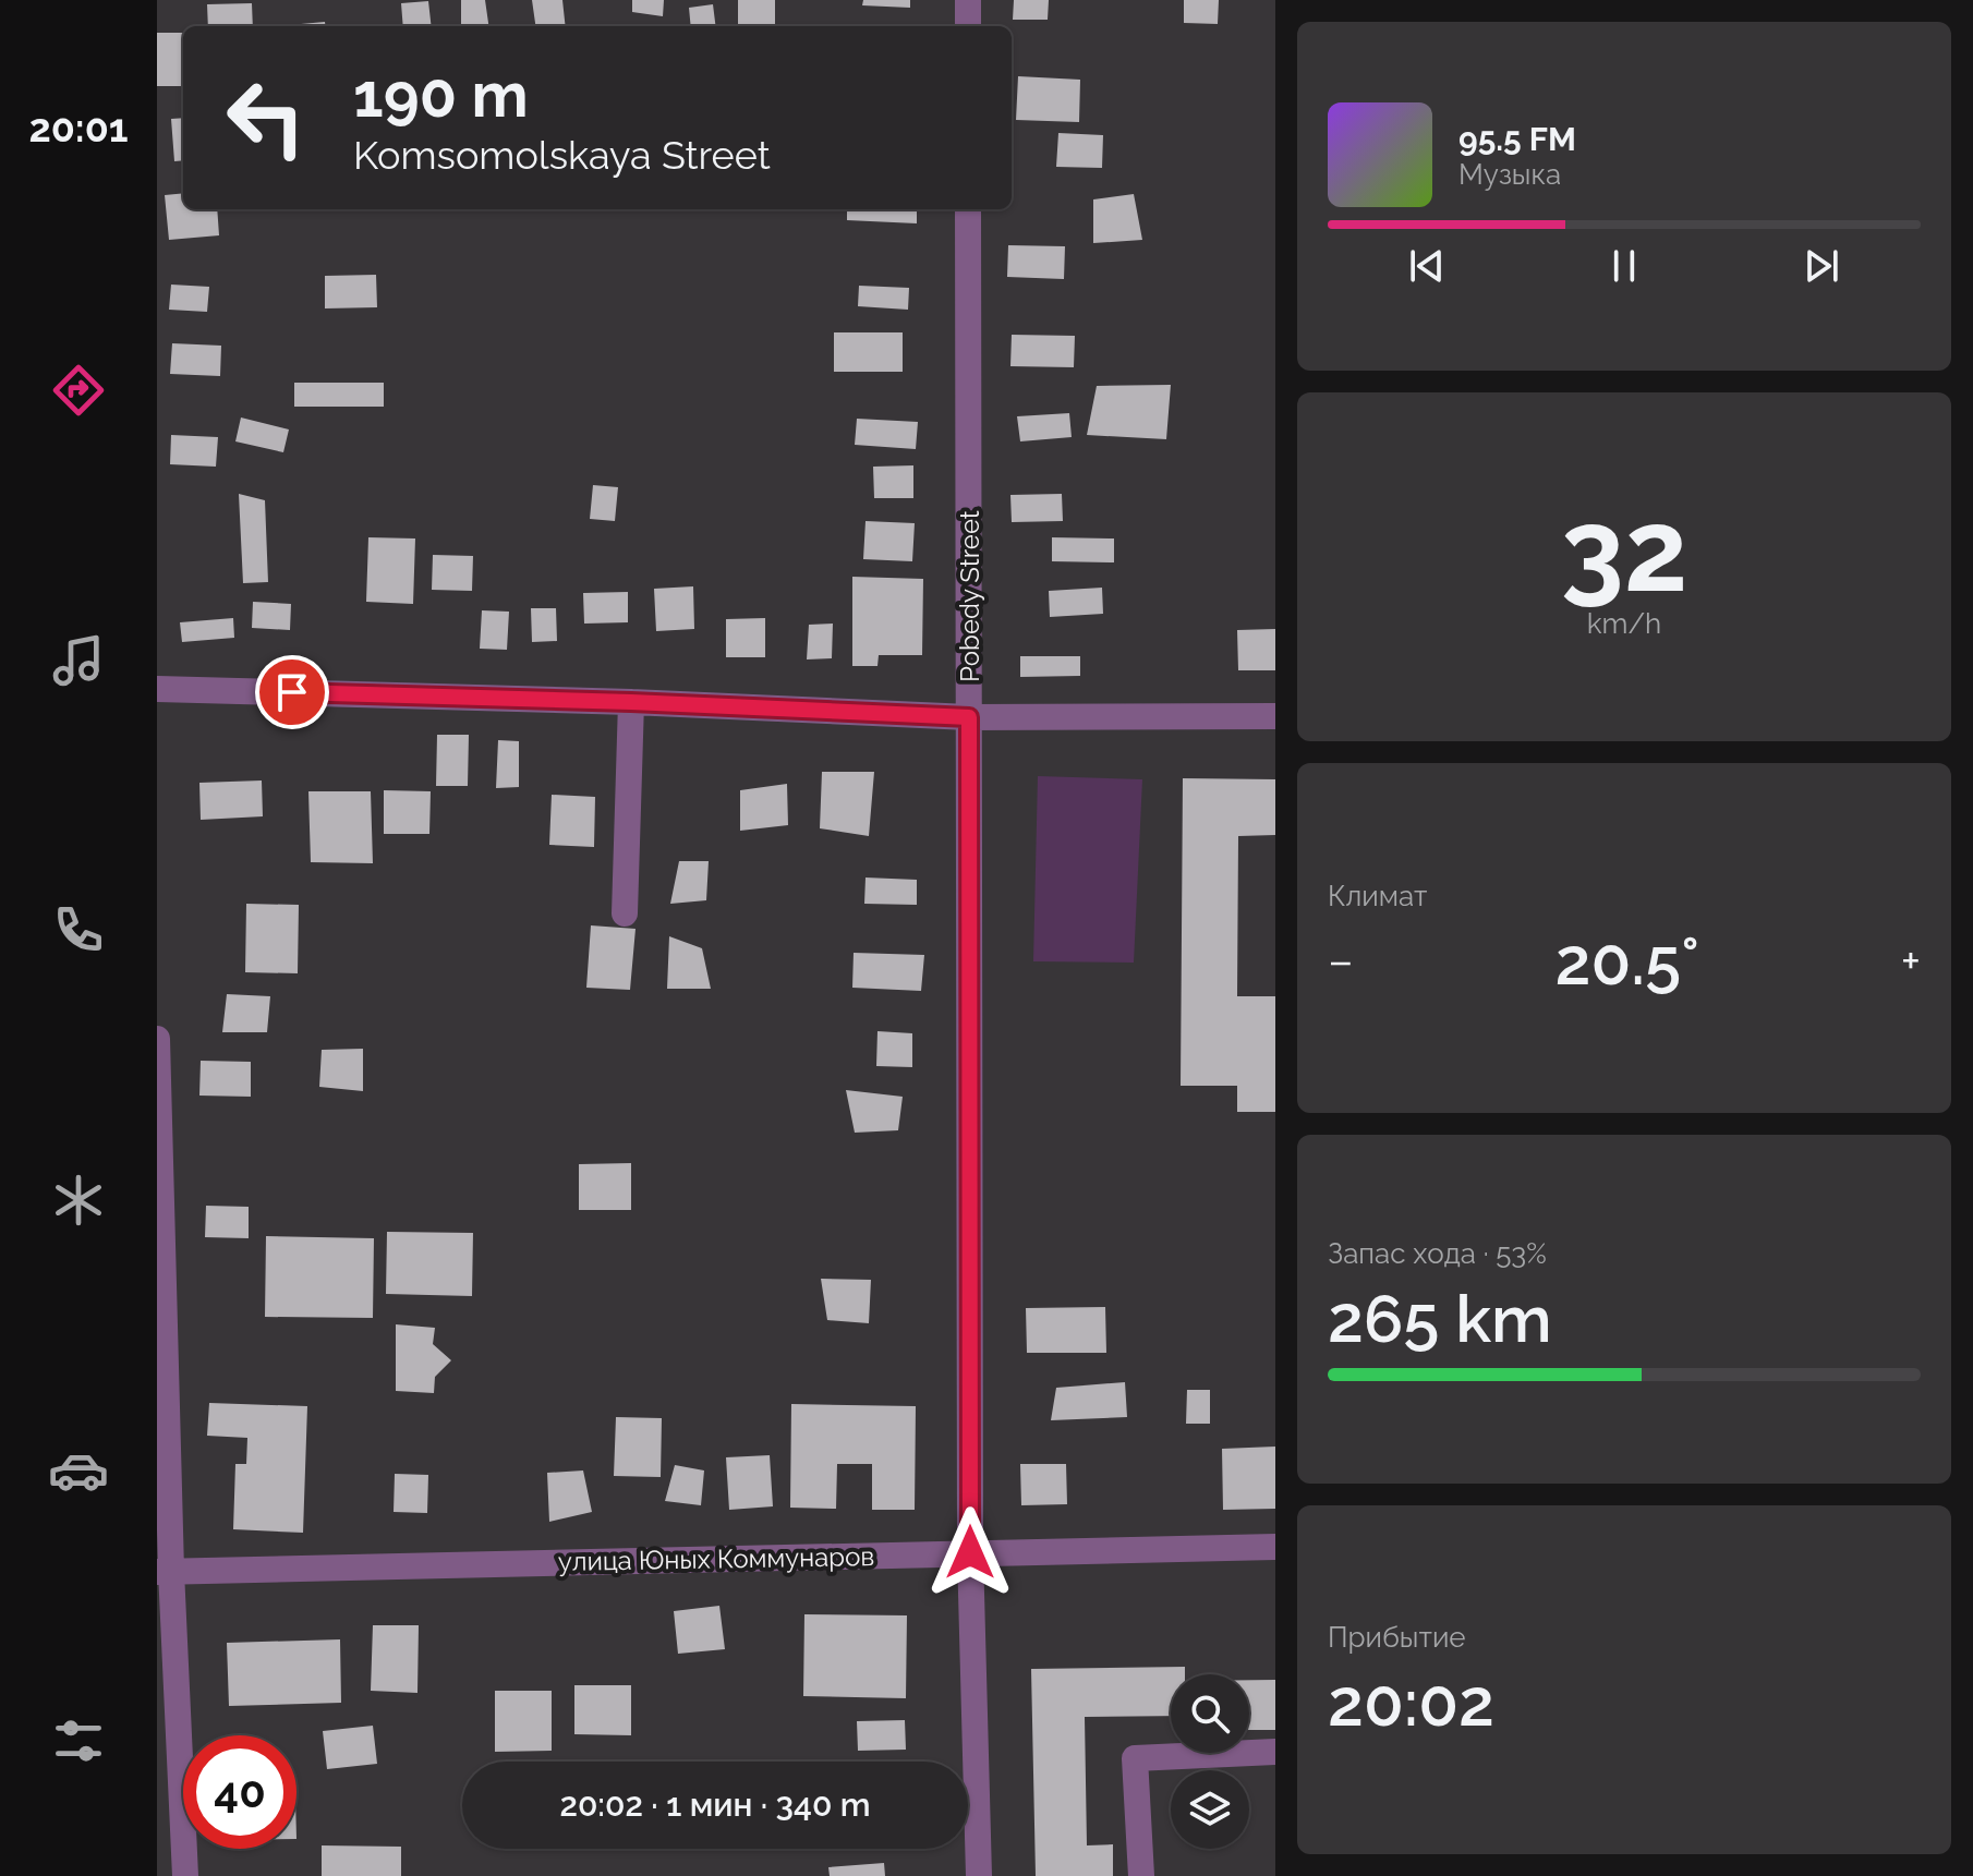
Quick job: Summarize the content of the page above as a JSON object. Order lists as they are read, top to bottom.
{
  "streets": {
    "street": ["Pobedy Street", "улица Юных Коммунаров"]
  },
  "crossings": [
    ["Pobedy Street", "улица Юных Коммунаров"]
  ],
  "page": {
    "tabs": "20:01",
    "turn": ["190 m", "Komsomolskaya Street"],
    "song": ["95.5 FM", "Музыка"],
    "tile": [
      ["32", "km/h"],
      "Климат",
      ["Запас хода · 53%", "265 km"],
      ["Прибытие", "20:02"]
    ],
    "heat": ["−", "20.5°", "+"],
    "limit": "40",
    "trip": "20:02 · 1 мин · 340 m"
  }
}
